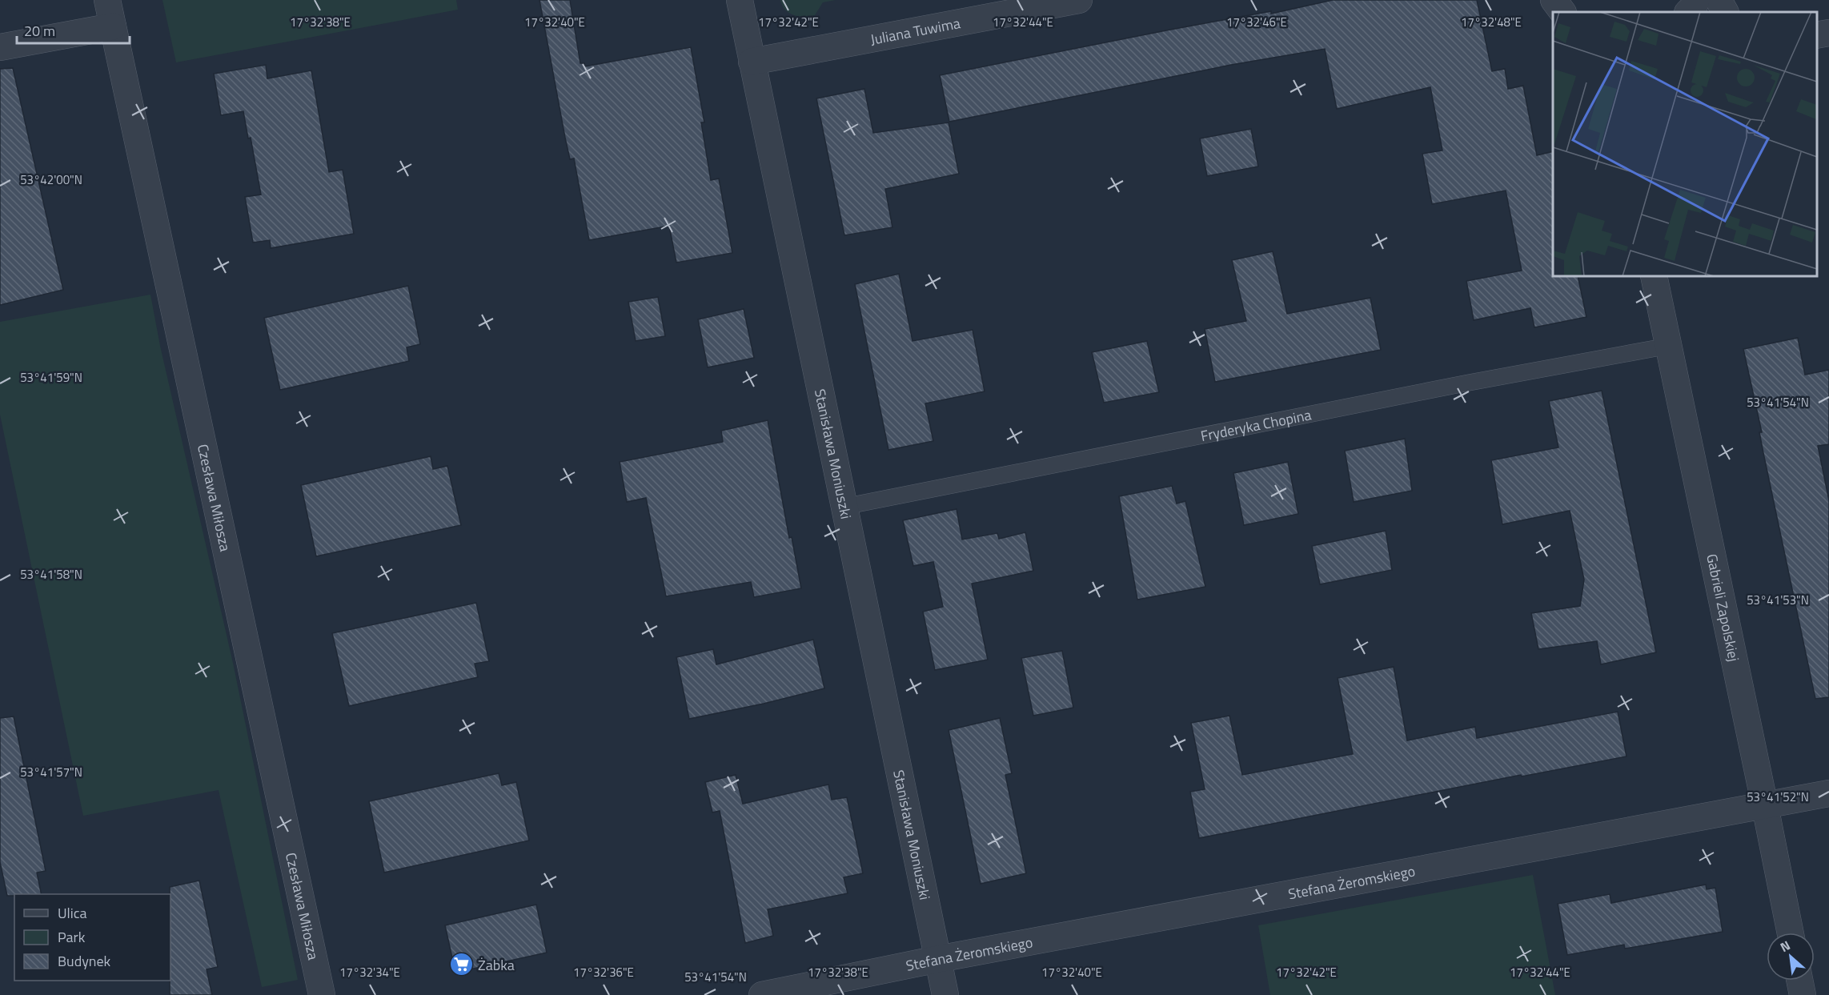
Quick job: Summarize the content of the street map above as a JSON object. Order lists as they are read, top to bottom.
{
  "streets": {
    "street": [
      "Juliana Tuwima",
      "Stanisława Moniuszki",
      "Czesława Miłosza",
      "Gabrieli Zapolskiej",
      "Stefana Żeromskiego"
    ],
    "lane": ["Fryderyka Chopina"]
  },
  "crossings": [
    ["Juliana Tuwima", "Stanisława Moniuszki"],
    ["Fryderyka Chopina", "Stanisława Moniuszki"],
    ["Fryderyka Chopina", "Gabrieli Zapolskiej"],
    ["Stanisława Moniuszki", "Stefana Żeromskiego"],
    ["Gabrieli Zapolskiej", "Stefana Żeromskiego"]
  ],
  "places": {
    "supermarket": ["Żabka"]
  },
  "legend": ["Ulica", "Park", "Budynek"],
  "scale_bar": "20 m",
  "north": "top left",
  "coordinates": [
    "17°32'38\"E",
    "17°32'40\"E",
    "17°32'42\"E",
    "17°32'44\"E",
    "17°32'46\"E",
    "17°32'48\"E",
    "53°42'00\"N",
    "53°41'59\"N",
    "53°41'54\"N",
    "53°41'58\"N",
    "53°41'53\"N",
    "53°41'57\"N",
    "53°41'52\"N",
    "17°32'34\"E",
    "17°32'36\"E"
  ]
}
